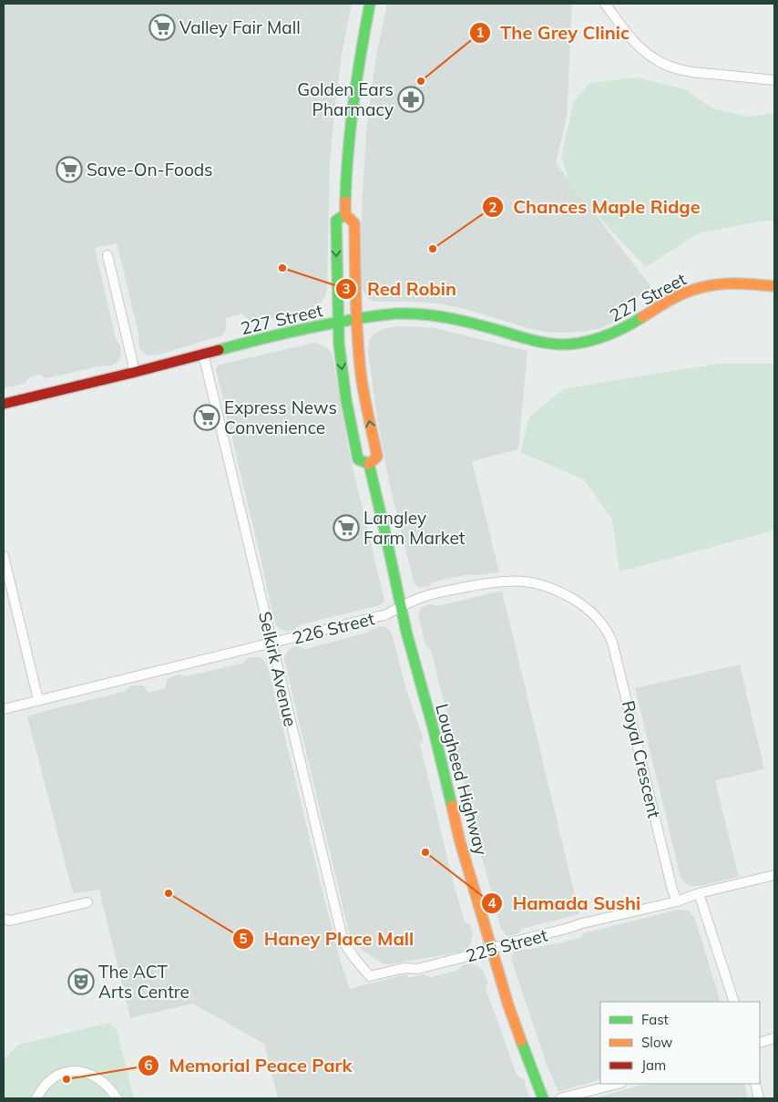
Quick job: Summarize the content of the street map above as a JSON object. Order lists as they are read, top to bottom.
{
  "streets": {
    "main road": ["227 Street", "Lougheed Highway"],
    "street": [
      "226 Street",
      "Selkirk Avenue",
      "Royal Crescent",
      "225 Street"
    ]
  },
  "crossings": [
    ["227 Street", "Selkirk Avenue"],
    ["227 Street", "Lougheed Highway"],
    ["226 Street", "Selkirk Avenue"],
    ["226 Street", "Royal Crescent"],
    ["226 Street", "Lougheed Highway"],
    ["Selkirk Avenue", "225 Street"],
    ["Royal Crescent", "225 Street"],
    ["Lougheed Highway", "225 Street"]
  ],
  "places": {
    "supermarket": [
      "Valley Fair Mall",
      "Save-On-Foods",
      "Express News Convenience",
      "Langley Farm Market"
    ],
    "other": [
      "The Grey Clinic",
      "Chances Maple Ridge",
      "Red Robin",
      "Hamada Sushi",
      "Haney Place Mall",
      "Memorial Peace Park"
    ],
    "pharmacy": ["Golden Ears Pharmacy"],
    "theatre": ["The ACT Arts Centre"]
  },
  "legend": ["Fast", "Slow", "Jam"]
}
